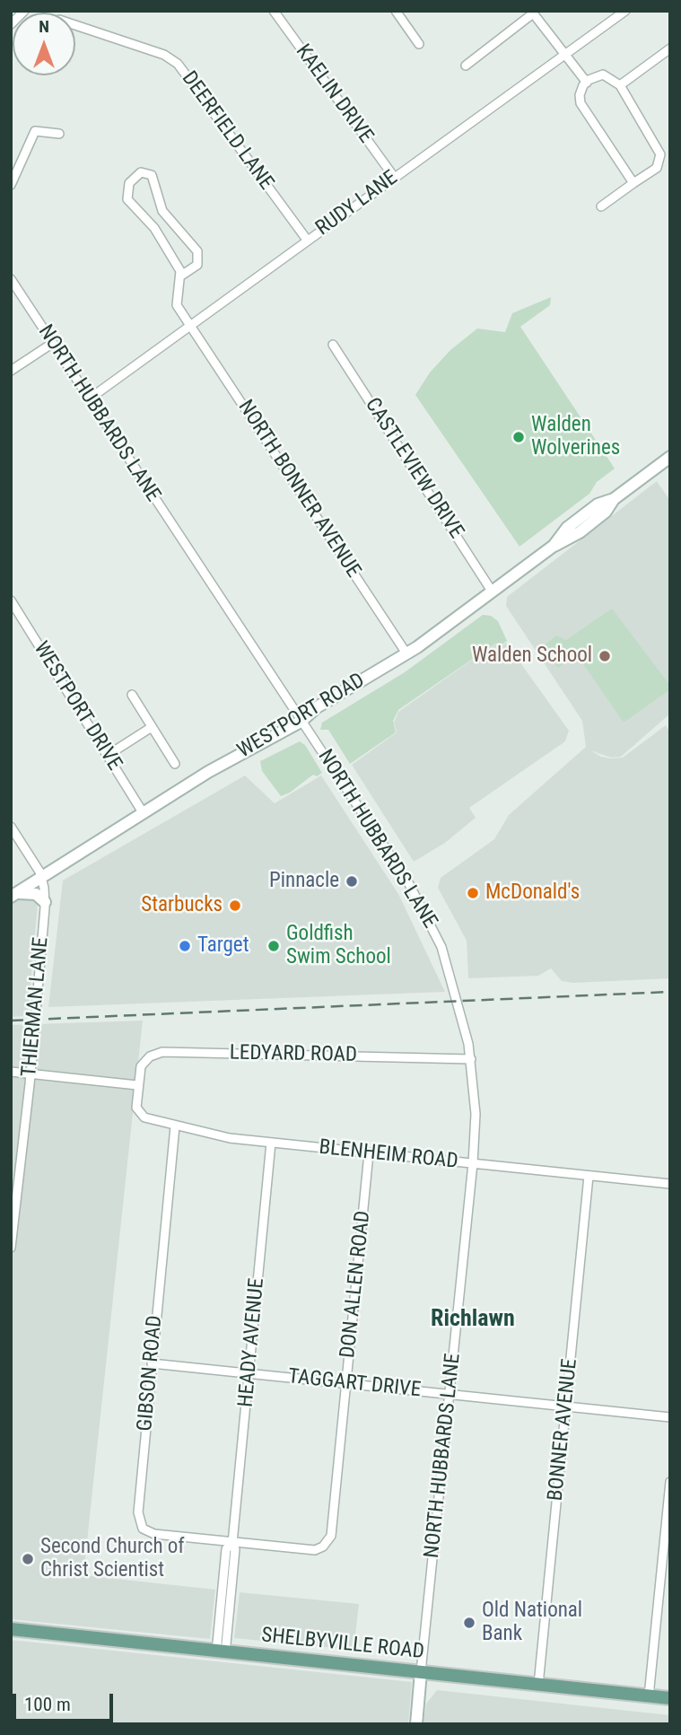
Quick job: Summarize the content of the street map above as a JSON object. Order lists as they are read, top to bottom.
{
  "streets": {
    "main road": ["WESTPORT ROAD", "SHELBYVILLE ROAD"],
    "street": [
      "KAELIN DRIVE",
      "DEERFIELD LANE",
      "RUDY LANE",
      "NORTH HUBBARDS LANE",
      "CASTLEVIEW DRIVE",
      "NORTH BONNER AVENUE",
      "WESTPORT DRIVE",
      "THIERMAN LANE",
      "LEDYARD ROAD",
      "BLENHEIM ROAD",
      "DON ALLEN ROAD",
      "HEADY AVENUE",
      "GIBSON ROAD",
      "TAGGART DRIVE",
      "BONNER AVENUE"
    ]
  },
  "crossings": [
    ["KAELIN DRIVE", "RUDY LANE"],
    ["DEERFIELD LANE", "RUDY LANE"],
    ["RUDY LANE", "NORTH HUBBARDS LANE"],
    ["RUDY LANE", "NORTH BONNER AVENUE"],
    ["NORTH HUBBARDS LANE", "WESTPORT ROAD"],
    ["NORTH HUBBARDS LANE", "LEDYARD ROAD"],
    ["NORTH HUBBARDS LANE", "BLENHEIM ROAD"],
    ["NORTH HUBBARDS LANE", "TAGGART DRIVE"],
    ["NORTH HUBBARDS LANE", "SHELBYVILLE ROAD"],
    ["CASTLEVIEW DRIVE", "WESTPORT ROAD"],
    ["NORTH BONNER AVENUE", "WESTPORT ROAD"],
    ["WESTPORT DRIVE", "WESTPORT ROAD"],
    ["WESTPORT ROAD", "THIERMAN LANE"],
    ["LEDYARD ROAD", "BLENHEIM ROAD"],
    ["BLENHEIM ROAD", "DON ALLEN ROAD"],
    ["BLENHEIM ROAD", "HEADY AVENUE"],
    ["BLENHEIM ROAD", "GIBSON ROAD"],
    ["BLENHEIM ROAD", "BONNER AVENUE"],
    ["DON ALLEN ROAD", "HEADY AVENUE"],
    ["DON ALLEN ROAD", "GIBSON ROAD"],
    ["DON ALLEN ROAD", "TAGGART DRIVE"],
    ["HEADY AVENUE", "GIBSON ROAD"],
    ["HEADY AVENUE", "TAGGART DRIVE"],
    ["HEADY AVENUE", "SHELBYVILLE ROAD"],
    ["GIBSON ROAD", "TAGGART DRIVE"],
    ["TAGGART DRIVE", "BONNER AVENUE"],
    ["BONNER AVENUE", "SHELBYVILLE ROAD"]
  ],
  "districts": ["Richlawn"],
  "places": [
    "Walden Wolverines",
    "Walden School",
    "Pinnacle",
    "McDonald's",
    "Starbucks",
    "Target",
    "Goldfish Swim School",
    "Second Church of Christ Scientist",
    "Old National Bank"
  ],
  "scale_bar": "100 m",
  "north": "top"
}
